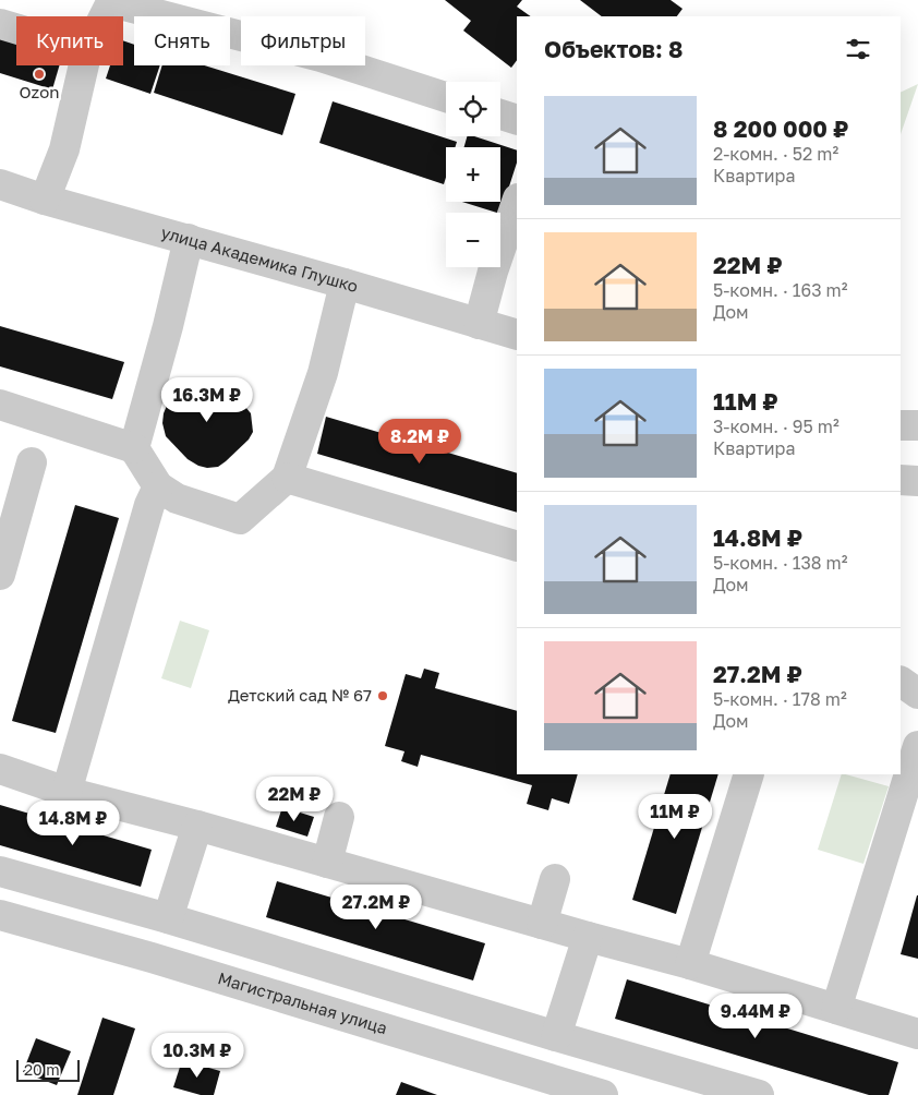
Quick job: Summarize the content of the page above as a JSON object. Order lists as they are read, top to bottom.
{
  "streets": {
    "street": ["улица Академика Глушко", "Магистральная улица"]
  },
  "places": ["Ozon", "Детский сад № 67"],
  "scale_bar": "20 m",
  "page": {
    "chip": ["Купить", "Снять", "Фильтры"],
    "heading": "Объектов: 8",
    "map_buttons": ["+", "−"],
    "list": [
      {
        "name": "8 200 000 ₽",
        "note": "2-комн. · 52 m² · Квартира"
      },
      {
        "name": "22M ₽",
        "note": "5-комн. · 163 m² · Дом"
      },
      {
        "name": "11M ₽",
        "note": "3-комн. · 95 m² · Квартира"
      },
      {
        "name": "14.8M ₽",
        "note": "5-комн. · 138 m² · Дом"
      },
      {
        "name": "27.2M ₽",
        "note": "5-комн. · 178 m² · Дом"
      }
    ],
    "price": [
      "16.3M ₽",
      "8.2M ₽",
      "22M ₽",
      "11M ₽",
      "14.8M ₽",
      "27.2M ₽",
      "9.44M ₽",
      "10.3M ₽"
    ],
    "scale": "20 m"
  }
}
